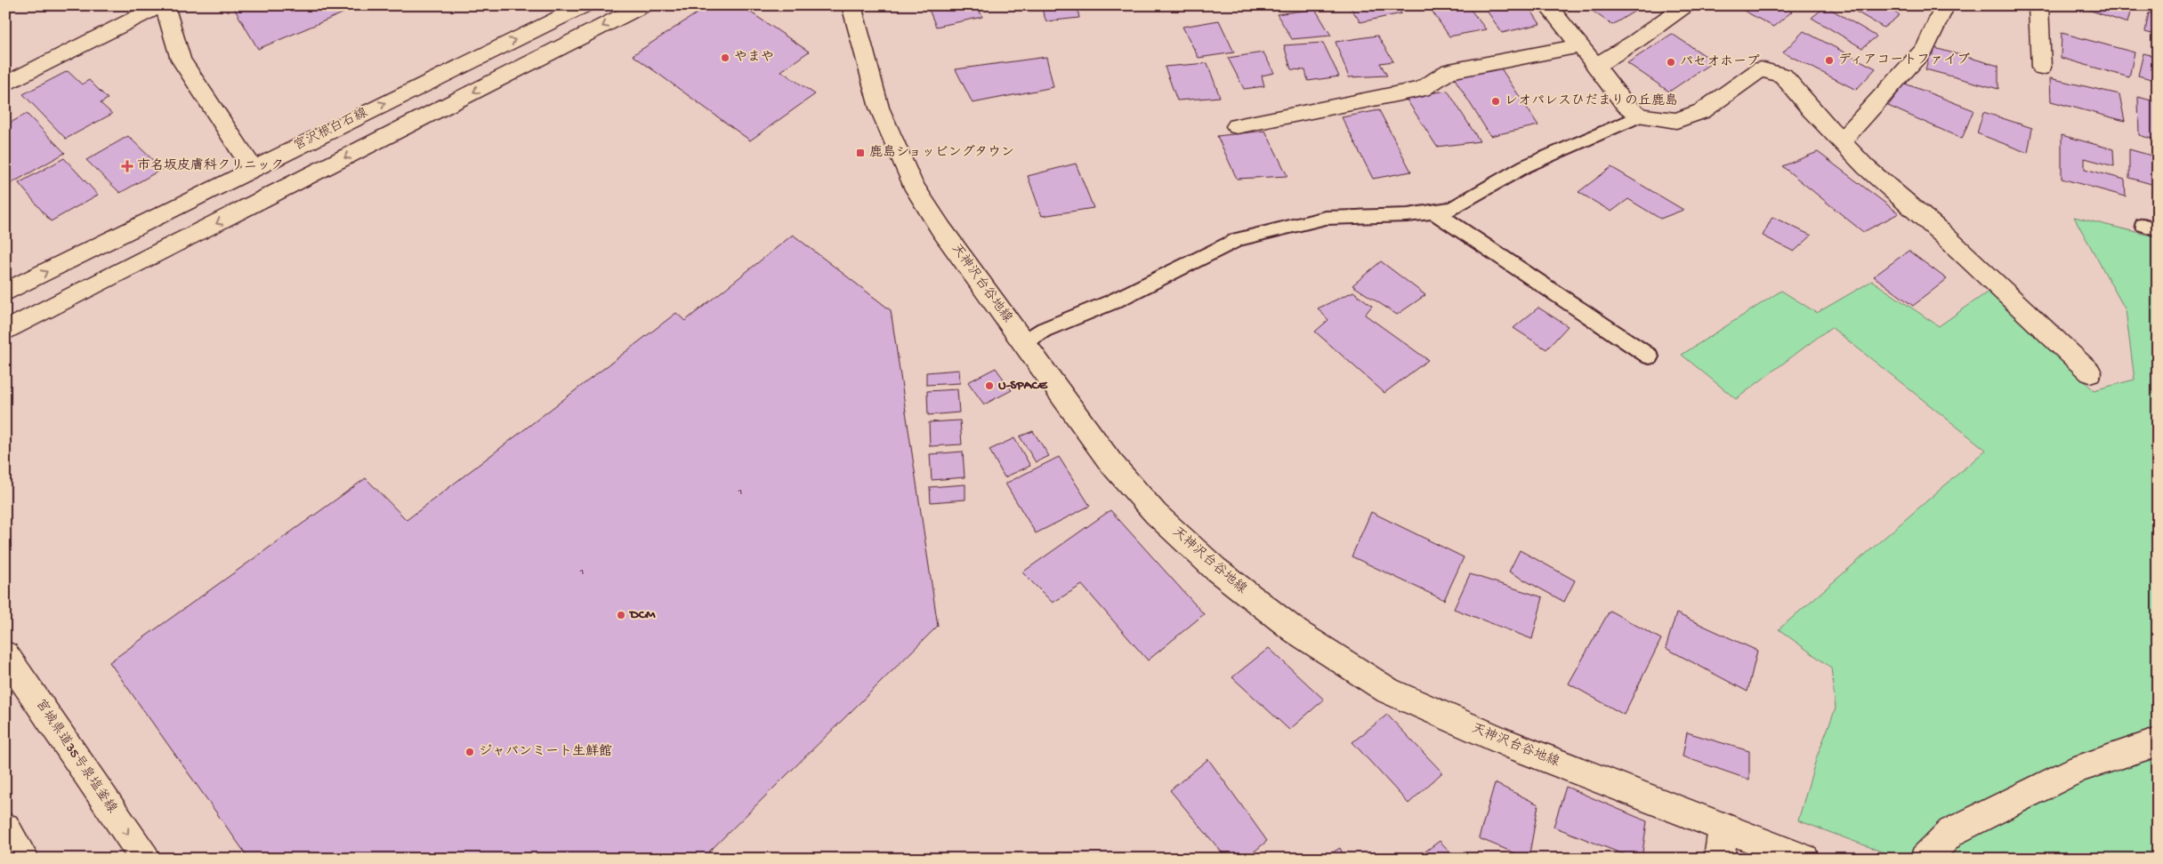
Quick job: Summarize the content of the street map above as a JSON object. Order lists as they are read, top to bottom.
{
  "streets": {
    "street": ["宮沢根白石線", "天神沢台谷地線", "宮城県道35号泉塩釜線"]
  },
  "one_way": ["宮城県道35号泉塩釜線"],
  "places": {
    "other": [
      "やまや",
      "ディアコートファイブ",
      "パセオホープ",
      "レオパレスひだまりの丘鹿島",
      "U-SPACE",
      "DCM",
      "ジャパンミート生鮮館"
    ],
    "transit": ["鹿島ショッピングタウン"],
    "health": ["市名坂皮膚科クリニック"]
  },
  "house_numbers": ["1", "1"]
}
